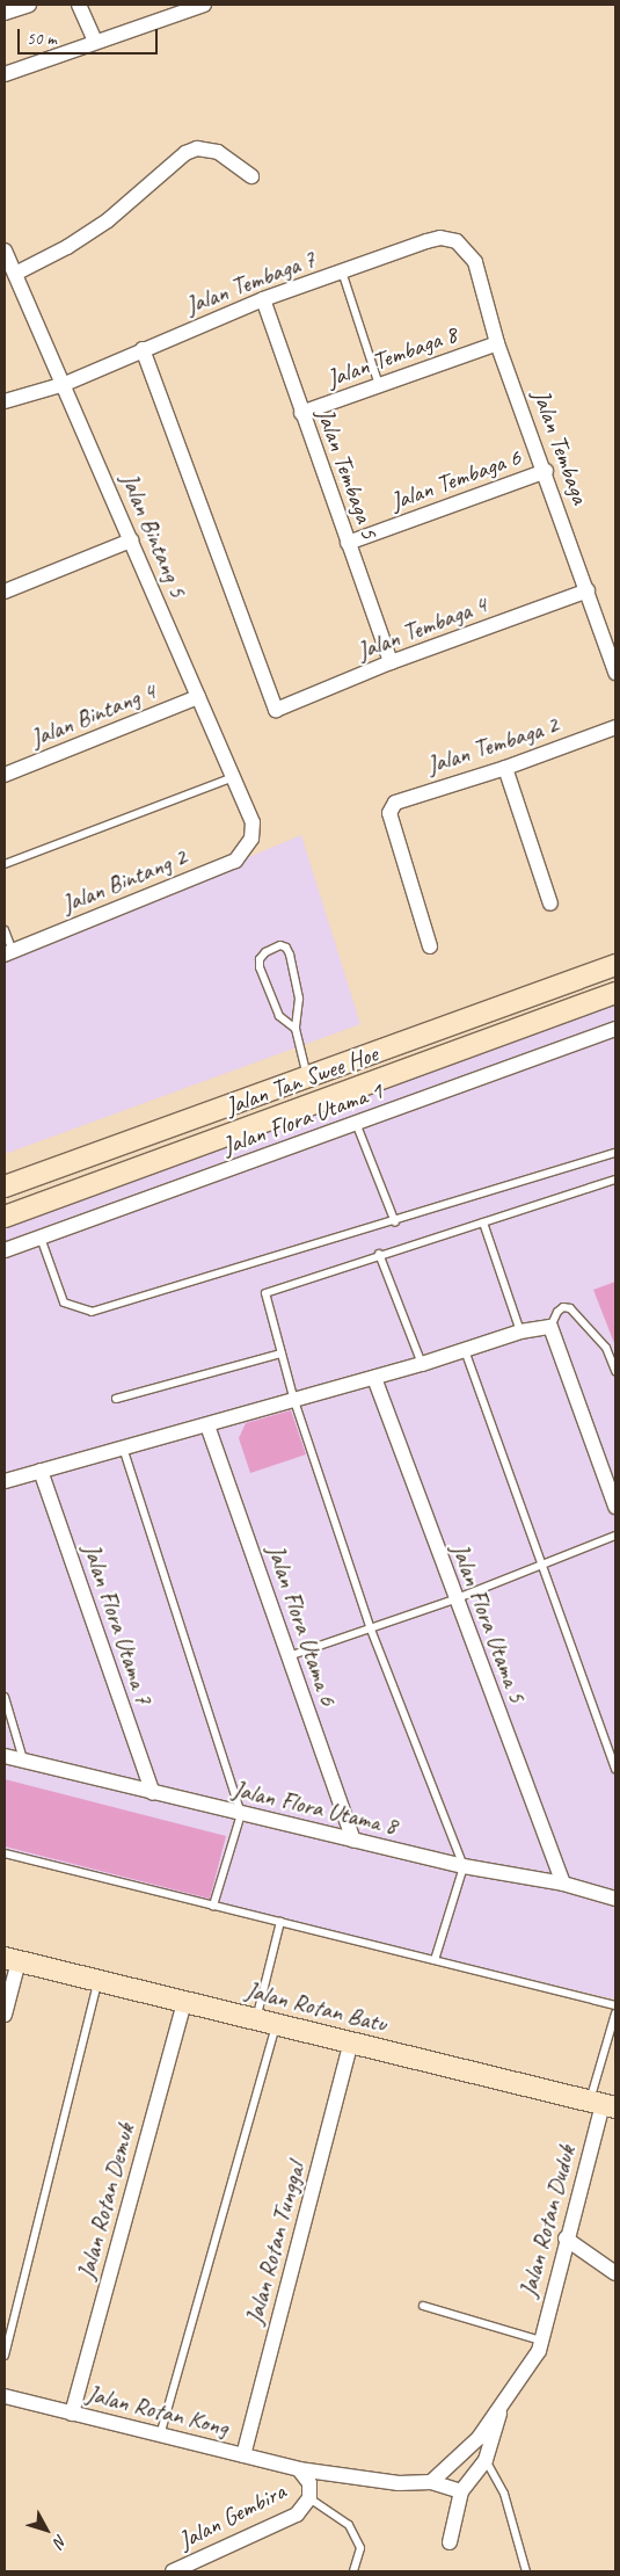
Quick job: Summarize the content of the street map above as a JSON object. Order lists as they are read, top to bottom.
{
  "streets": {
    "main road": ["Jalan Tan Swee Hoe", "Jalan Rotan Batu"],
    "street": [
      "Jalan Tembaga 7",
      "Jalan Tembaga 8",
      "Jalan Tembaga",
      "Jalan Tembaga 5",
      "Jalan Tembaga 6",
      "Jalan Bintang 5",
      "Jalan Tembaga 4",
      "Jalan Bintang 4",
      "Jalan Tembaga 2",
      "Jalan Bintang 2",
      "Jalan Flora Utama 1",
      "Jalan Flora Utama 5",
      "Jalan Flora Utama 7",
      "Jalan Flora Utama 6",
      "Jalan Flora Utama 8",
      "Jalan Rotan Demuk",
      "Jalan Rotan Duduk",
      "Jalan Rotan Tunggal",
      "Jalan Rotan Kong",
      "Jalan Gembira"
    ]
  },
  "crossings": [
    ["Jalan Tembaga 7", "Jalan Tembaga"],
    ["Jalan Tembaga 7", "Jalan Tembaga 5"],
    ["Jalan Tembaga 7", "Jalan Bintang 5"],
    ["Jalan Tembaga 7", "Jalan Tembaga 4"],
    ["Jalan Tembaga 8", "Jalan Tembaga"],
    ["Jalan Tembaga 8", "Jalan Tembaga 5"],
    ["Jalan Tembaga", "Jalan Tembaga 6"],
    ["Jalan Tembaga", "Jalan Tembaga 4"],
    ["Jalan Tembaga 5", "Jalan Tembaga 6"],
    ["Jalan Tembaga 5", "Jalan Tembaga 4"],
    ["Jalan Bintang 5", "Jalan Bintang 4"],
    ["Jalan Bintang 5", "Jalan Bintang 2"],
    ["Jalan Flora Utama 5", "Jalan Flora Utama 8"],
    ["Jalan Flora Utama 7", "Jalan Flora Utama 8"],
    ["Jalan Flora Utama 6", "Jalan Flora Utama 8"],
    ["Jalan Rotan Batu", "Jalan Rotan Demuk"],
    ["Jalan Rotan Batu", "Jalan Rotan Duduk"],
    ["Jalan Rotan Batu", "Jalan Rotan Tunggal"],
    ["Jalan Rotan Demuk", "Jalan Rotan Kong"],
    ["Jalan Rotan Duduk", "Jalan Rotan Kong"],
    ["Jalan Rotan Tunggal", "Jalan Rotan Kong"]
  ],
  "scale_bar": "50 m",
  "north": "bottom right"
}
